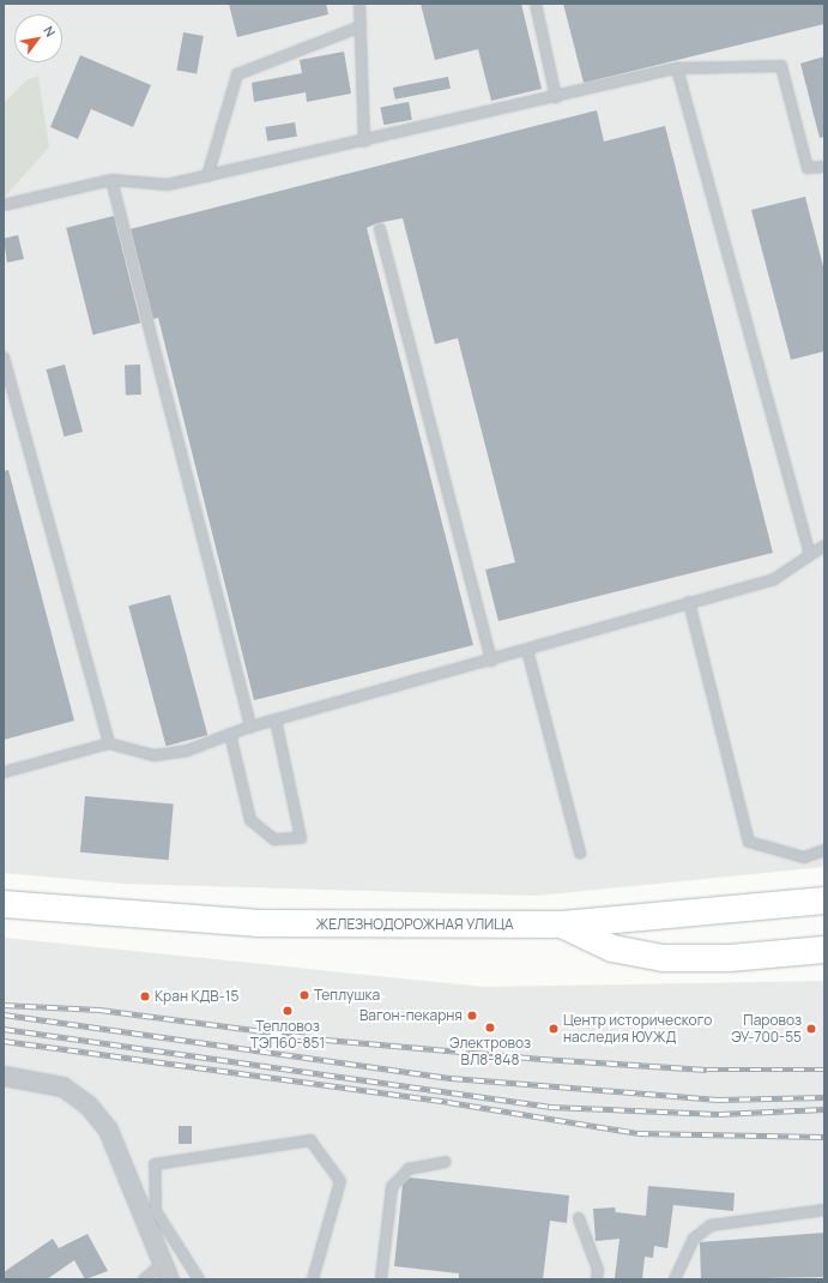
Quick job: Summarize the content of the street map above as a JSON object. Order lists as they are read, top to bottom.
{
  "streets": {
    "main road": ["ЖЕЛЕЗНОДОРОЖНАЯ УЛИЦА"]
  },
  "places": [
    "Теплушка",
    "Кран КДВ-15",
    "Тепловоз ТЭП60-851",
    "Вагон-пекарня",
    "Электровоз ВЛ8-848",
    "Центр исторического наследия ЮУЖД",
    "Паровоз ЭУ-700-55"
  ],
  "north": "top right"
}
